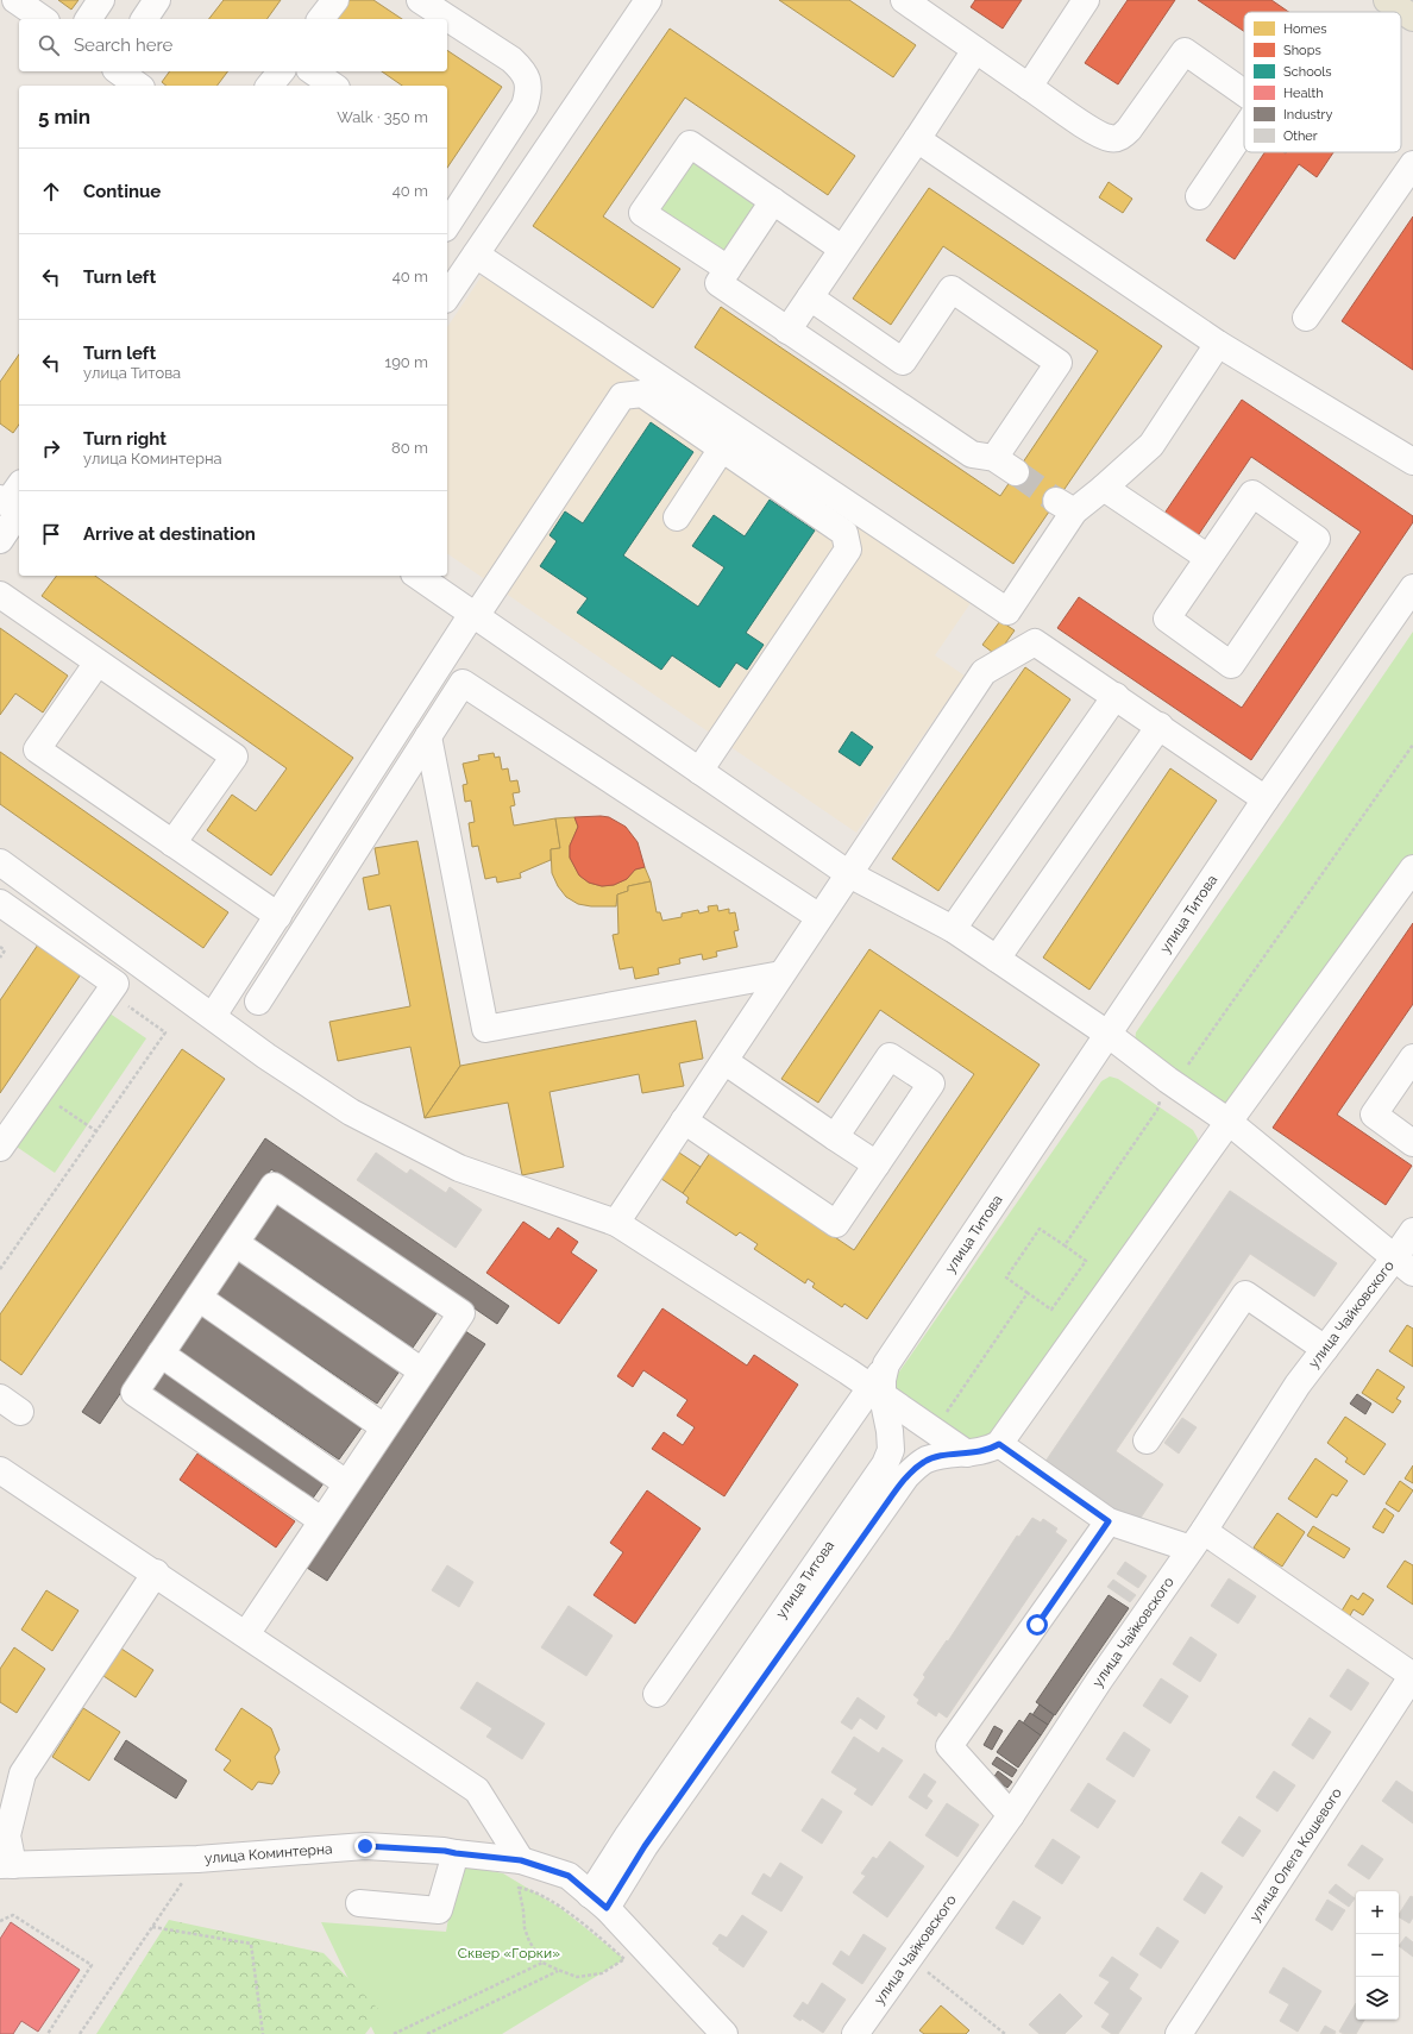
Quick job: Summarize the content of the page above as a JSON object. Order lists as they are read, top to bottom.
{
  "streets": {
    "street": [
      "улица Титова",
      "улица Чайковского",
      "улица Коминтерна",
      "улица Олега Кошевого"
    ]
  },
  "crossings": [
    ["улица Титова", "улица Коминтерна"]
  ],
  "parks": ["Сквер «Горки»"],
  "legend": [
    "Homes",
    "Shops",
    "Schools",
    "Health",
    "Industry",
    "Other"
  ],
  "page": {
    "search": "Search here",
    "heading": ["5 min", "Walk · 350 m"],
    "list": [
      ["Continue", "40 m"],
      ["Turn left", "40 m"],
      ["Turn left", "улица Титова", "190 m"],
      ["Turn right", "улица Коминтерна", "80 m"],
      "Arrive at destination"
    ],
    "map_buttons": ["+", "−"]
  }
}
